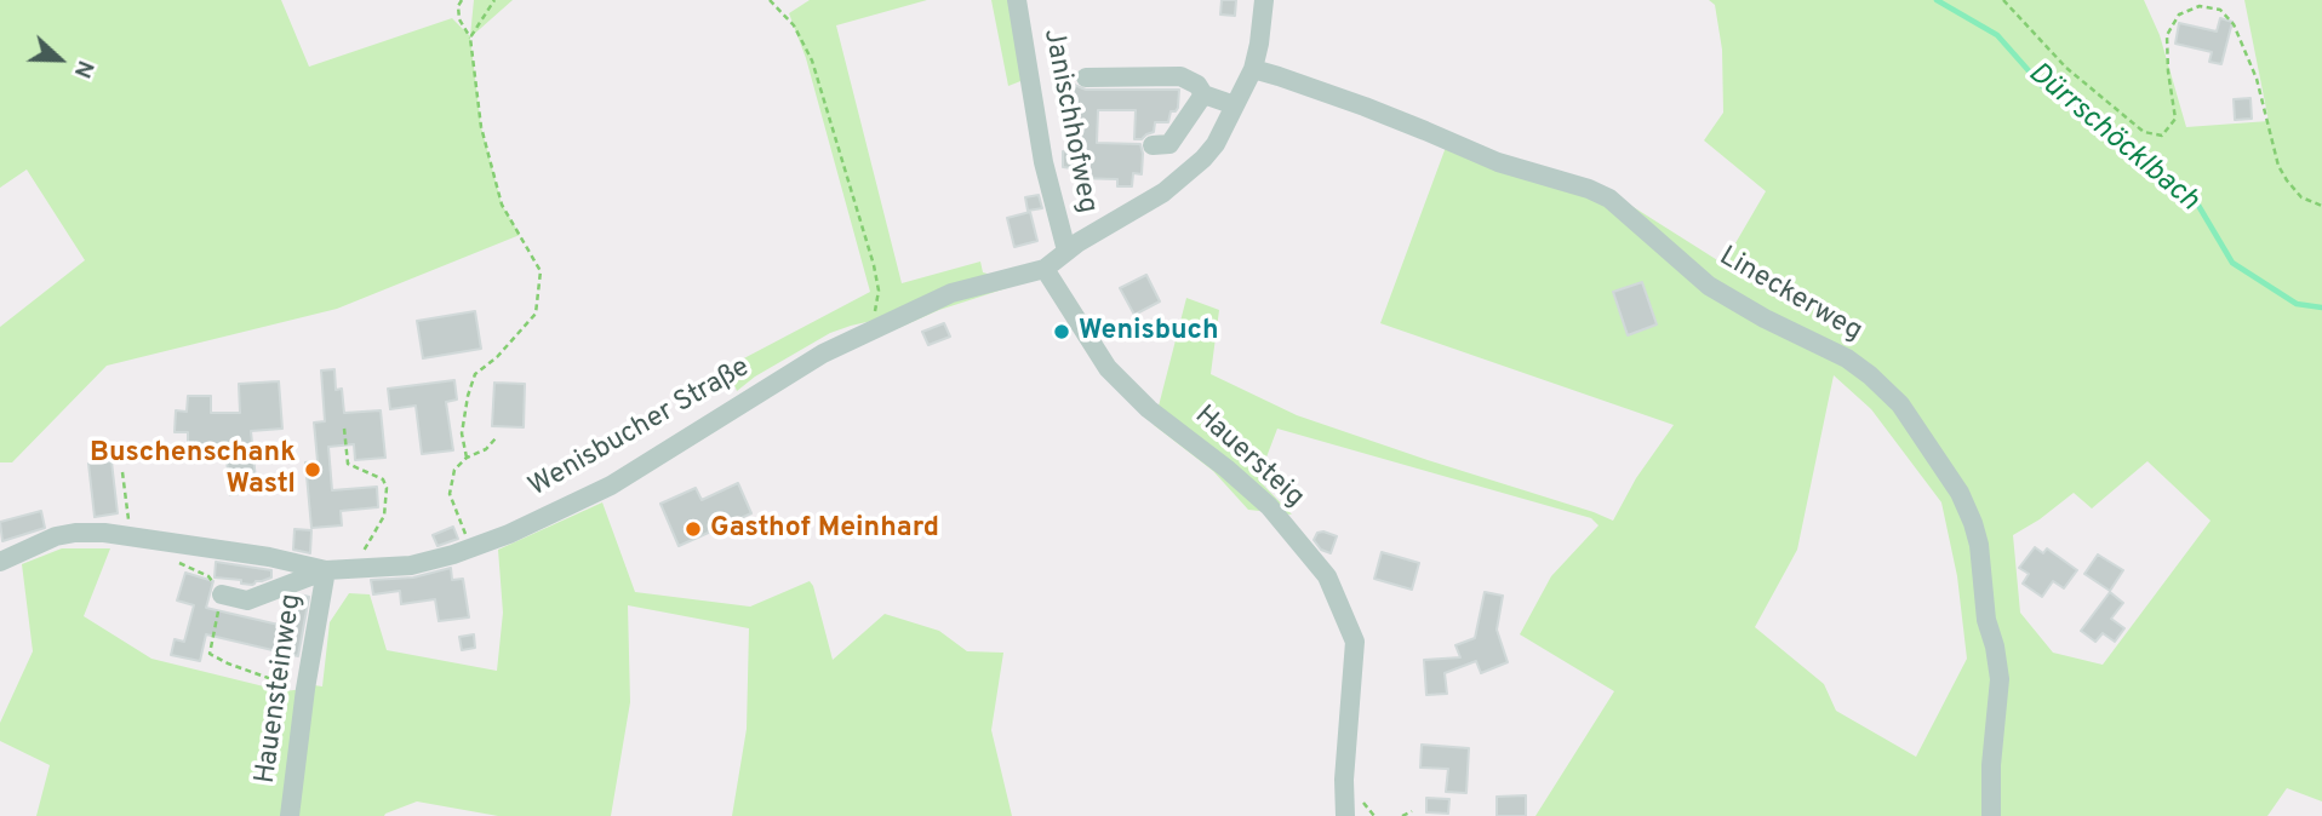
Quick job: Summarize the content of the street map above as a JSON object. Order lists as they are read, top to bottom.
{
  "streets": {
    "street": [
      "Janischhofweg",
      "Lineckerweg",
      "Wenisbucher Straße",
      "Hauersteig",
      "Hauensteinweg"
    ]
  },
  "crossings": [
    ["Janischhofweg", "Wenisbucher Straße"],
    ["Lineckerweg", "Wenisbucher Straße"],
    ["Wenisbucher Straße", "Hauersteig"],
    ["Wenisbucher Straße", "Hauensteinweg"]
  ],
  "water": ["Dürrschöcklbach"],
  "places": ["Wenisbuch", "Buschenschank Wastl", "Gasthof Meinhard"],
  "north": "right"
}
